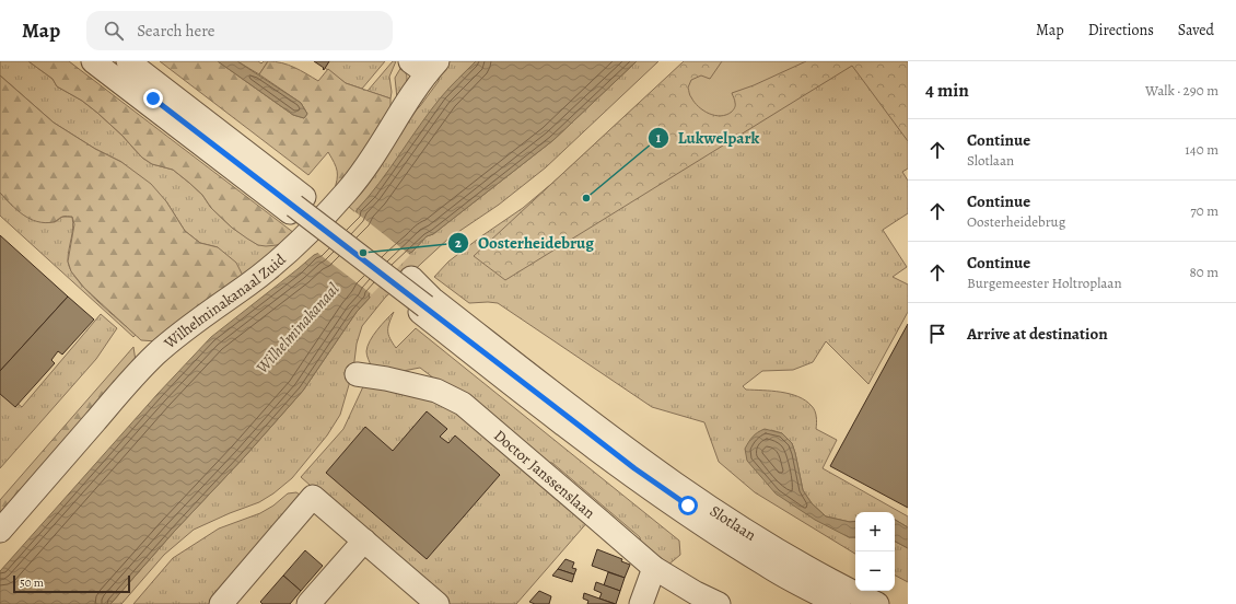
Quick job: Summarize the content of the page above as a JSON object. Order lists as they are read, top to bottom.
{
  "streets": {
    "street": ["Wilhelminakanaal Zuid", "Doctor Janssenslaan", "Slotlaan"]
  },
  "water": ["Wilhelminakanaal"],
  "places": ["Lukwelpark", "Oosterheidebrug"],
  "scale_bar": "50 m",
  "page": {
    "header": "Map",
    "search": "Search here",
    "nav": ["Map", "Directions", "Saved"],
    "heading": ["4 min", "Walk · 290 m"],
    "list": [
      ["Continue", "Slotlaan", "140 m"],
      ["Continue", "Oosterheidebrug", "70 m"],
      ["Continue", "Burgemeester Holtroplaan", "80 m"],
      "Arrive at destination"
    ],
    "map_buttons": ["+", "−"],
    "scale": "50 m"
  }
}
